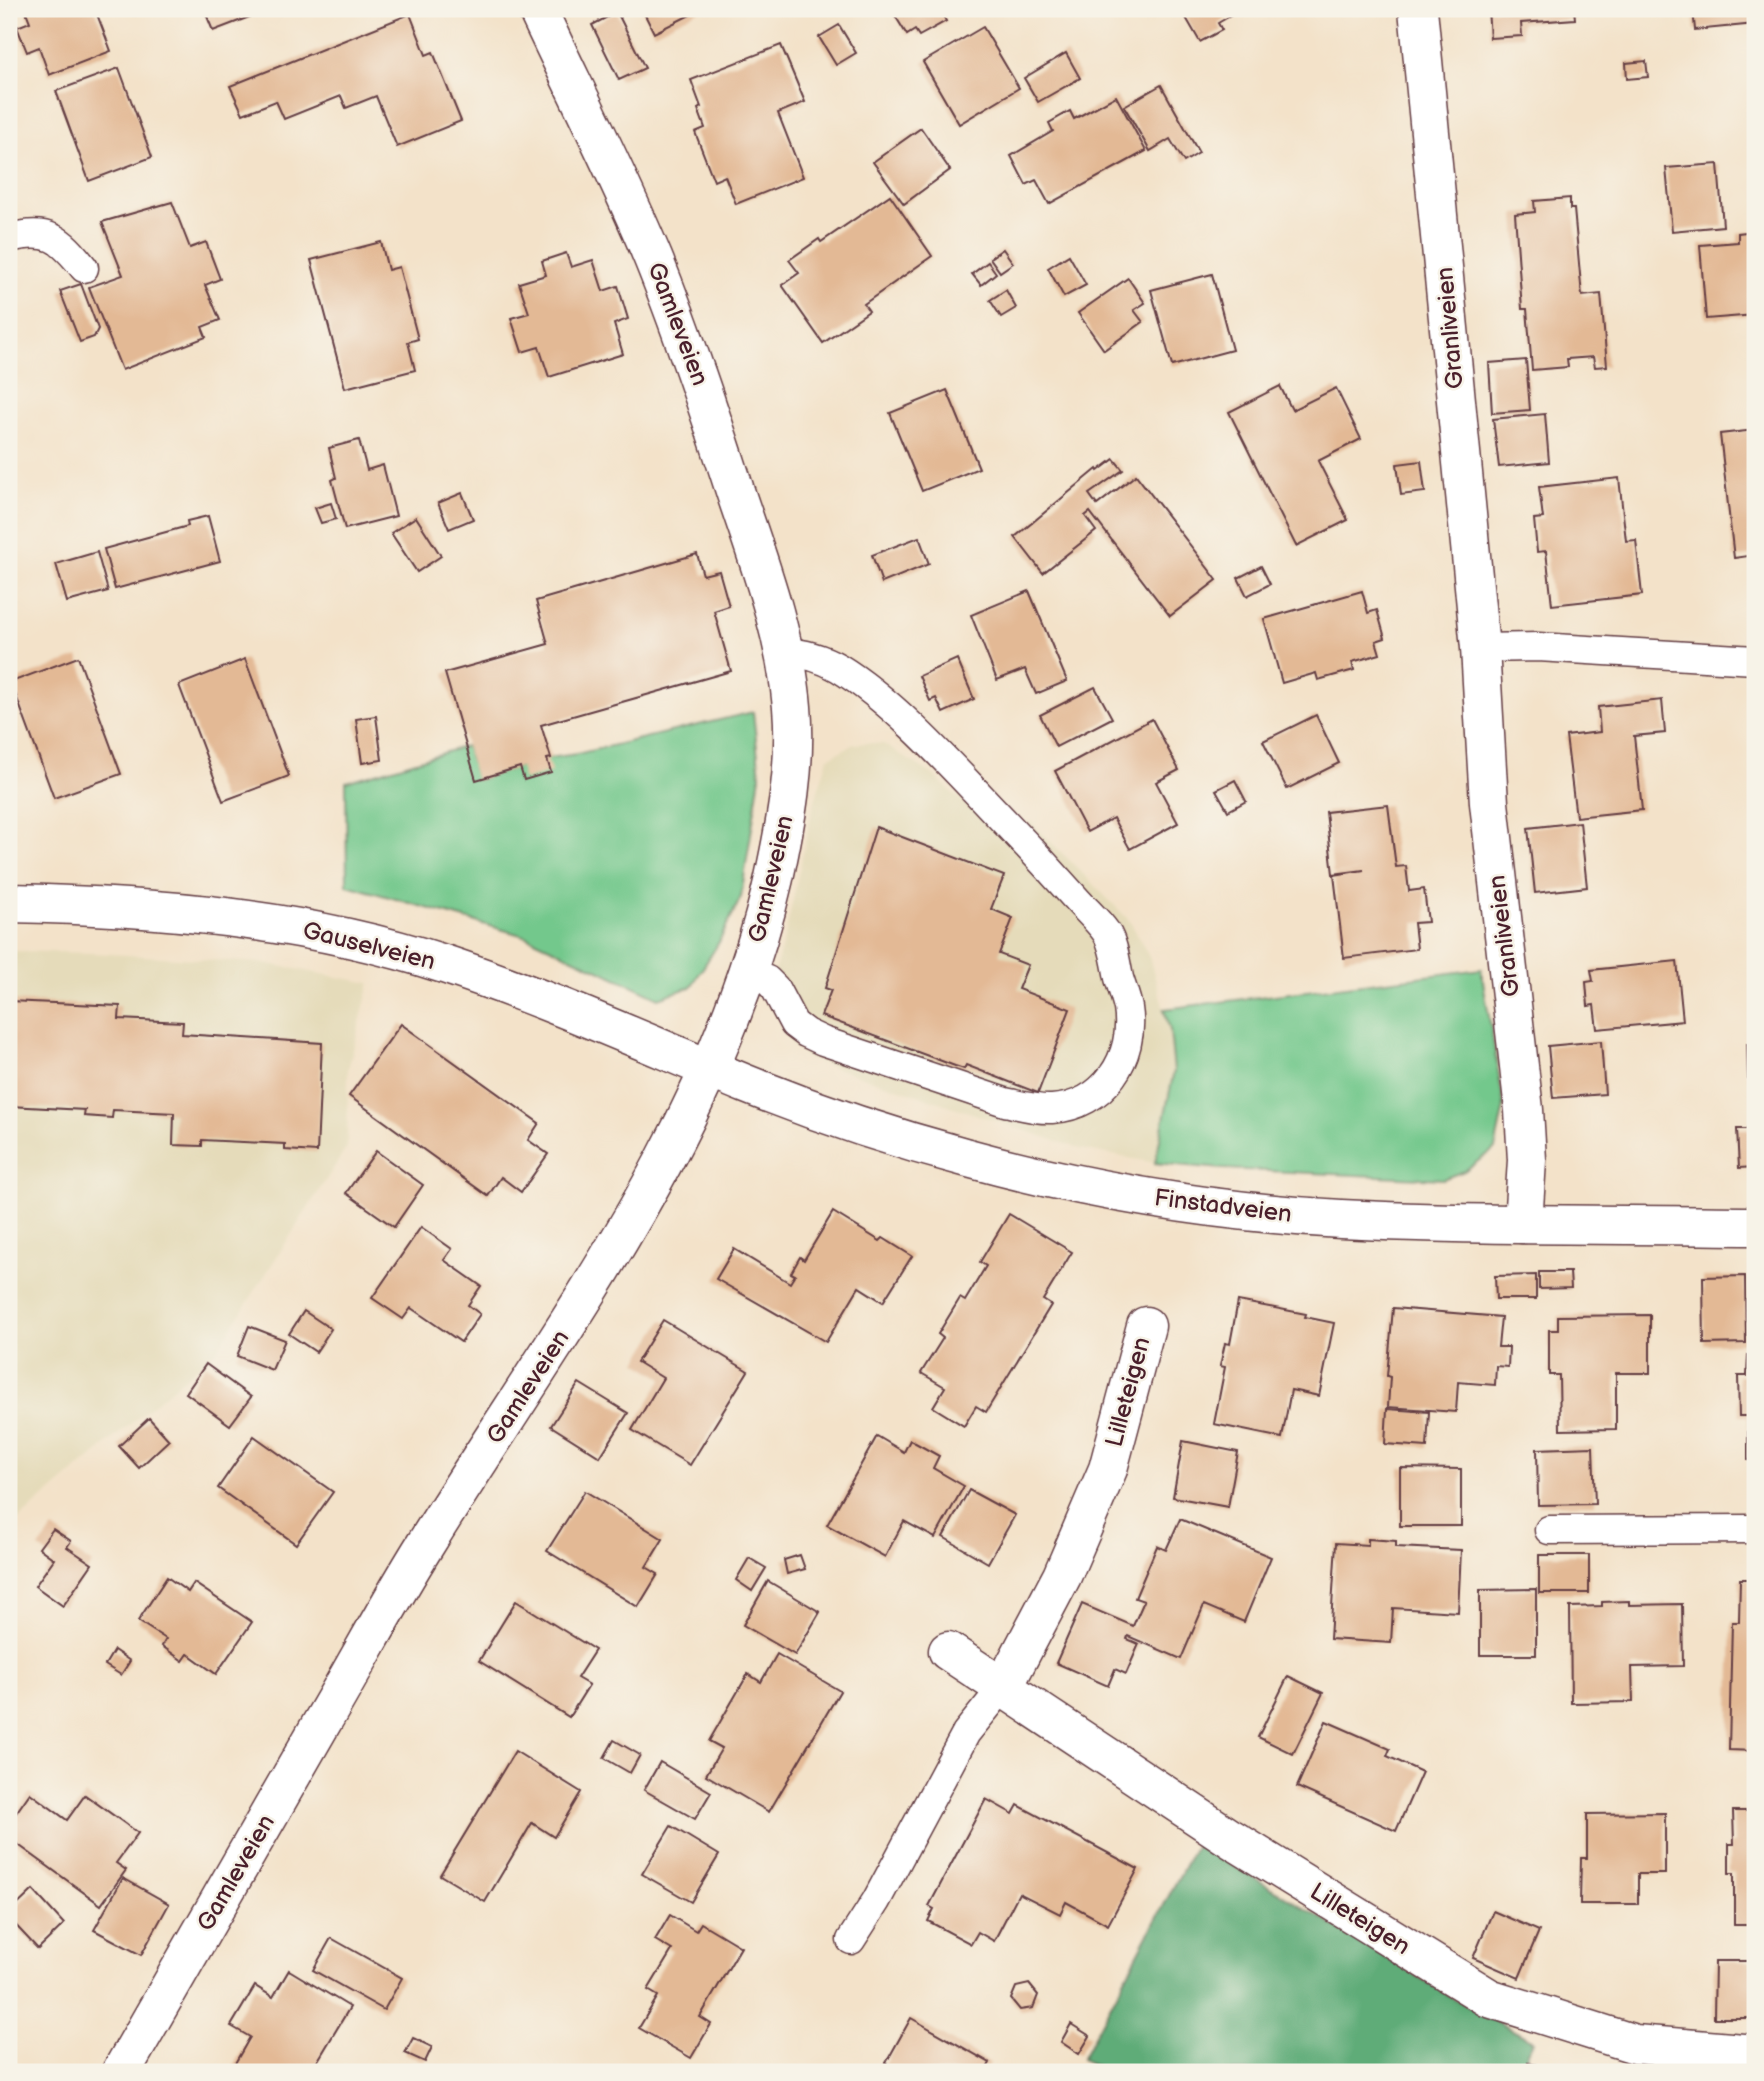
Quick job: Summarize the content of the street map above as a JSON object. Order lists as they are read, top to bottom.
{
  "streets": {
    "street": [
      "Gamleveien",
      "Granliveien",
      "Gauselveien",
      "Finstadveien",
      "Lilleteigen"
    ]
  },
  "crossings": [
    ["Gamleveien", "Gauselveien"],
    ["Gamleveien", "Finstadveien"],
    ["Granliveien", "Finstadveien"],
    ["Gauselveien", "Finstadveien"]
  ]
}
